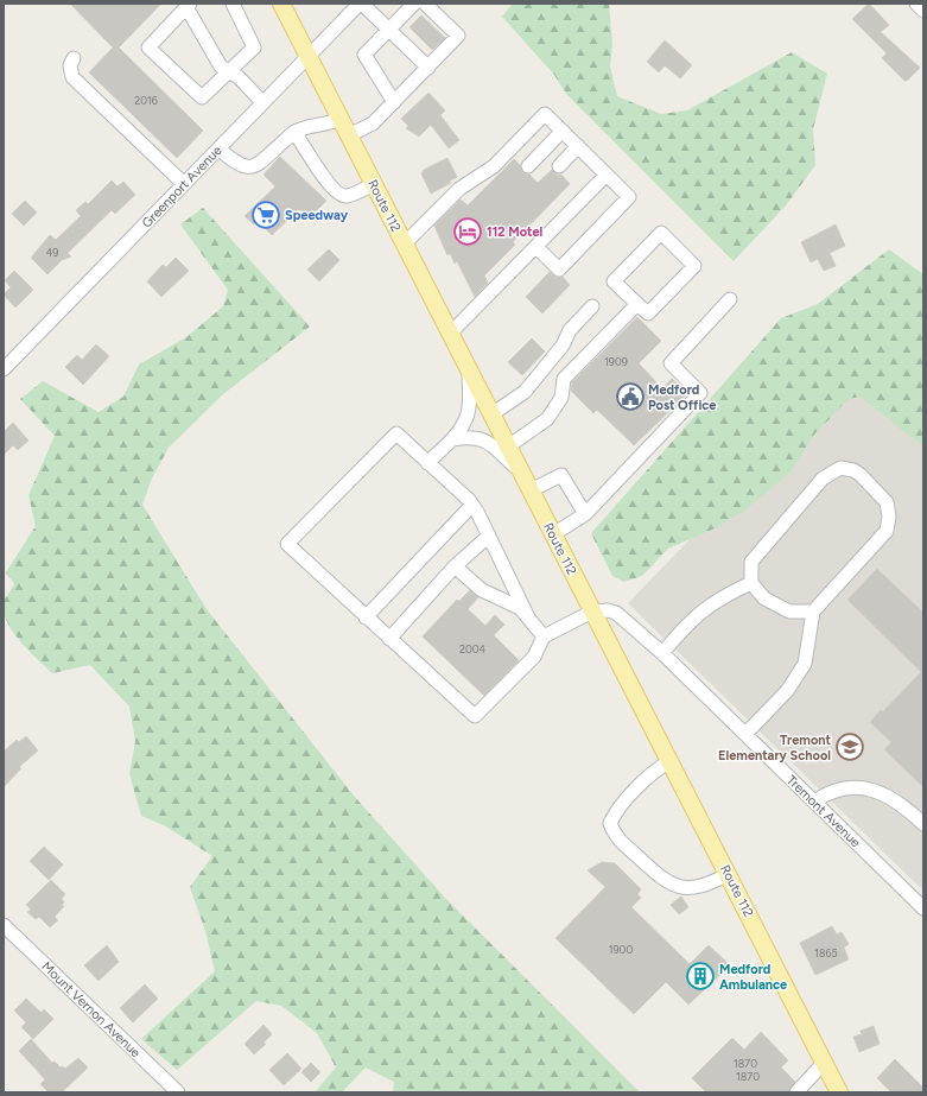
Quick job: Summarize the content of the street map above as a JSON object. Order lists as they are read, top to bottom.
{
  "streets": {
    "main road": ["Route 112"],
    "street": ["Greenport Avenue", "Tremont Avenue", "Mount Vernon Avenue"]
  },
  "crossings": [
    ["Greenport Avenue", "Route 112"],
    ["Route 112", "Tremont Avenue"]
  ],
  "places": {
    "supermarket": ["Speedway"],
    "hotel": ["112 Motel"],
    "public building": ["Medford Post Office"],
    "school or university": ["Tremont Elementary School"],
    "building": ["Medford Ambulance"]
  },
  "house_numbers": [
    "2016",
    "49",
    "1909",
    "2004",
    "1900",
    "1865",
    "1870",
    "1870"
  ]
}
